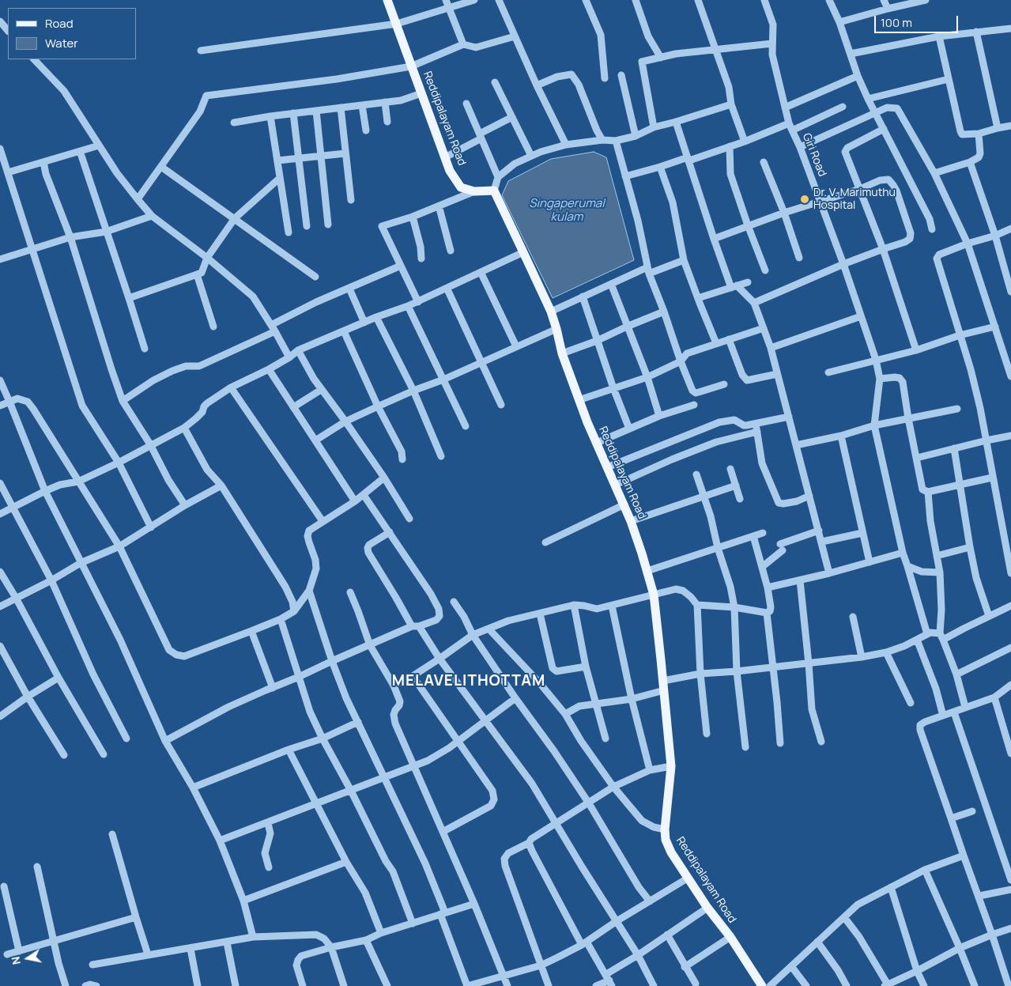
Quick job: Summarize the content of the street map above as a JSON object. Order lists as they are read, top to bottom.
{
  "streets": {
    "main road": ["Reddipalayam Road"],
    "street": ["Giri Road"]
  },
  "districts": ["MELAVELITHOTTAM"],
  "water": ["Singaperumal kulam"],
  "places": ["Dr. V. Marimuthu Hospital"],
  "legend": ["Road", "Water"],
  "scale_bar": "100 m",
  "north": "left"
}
